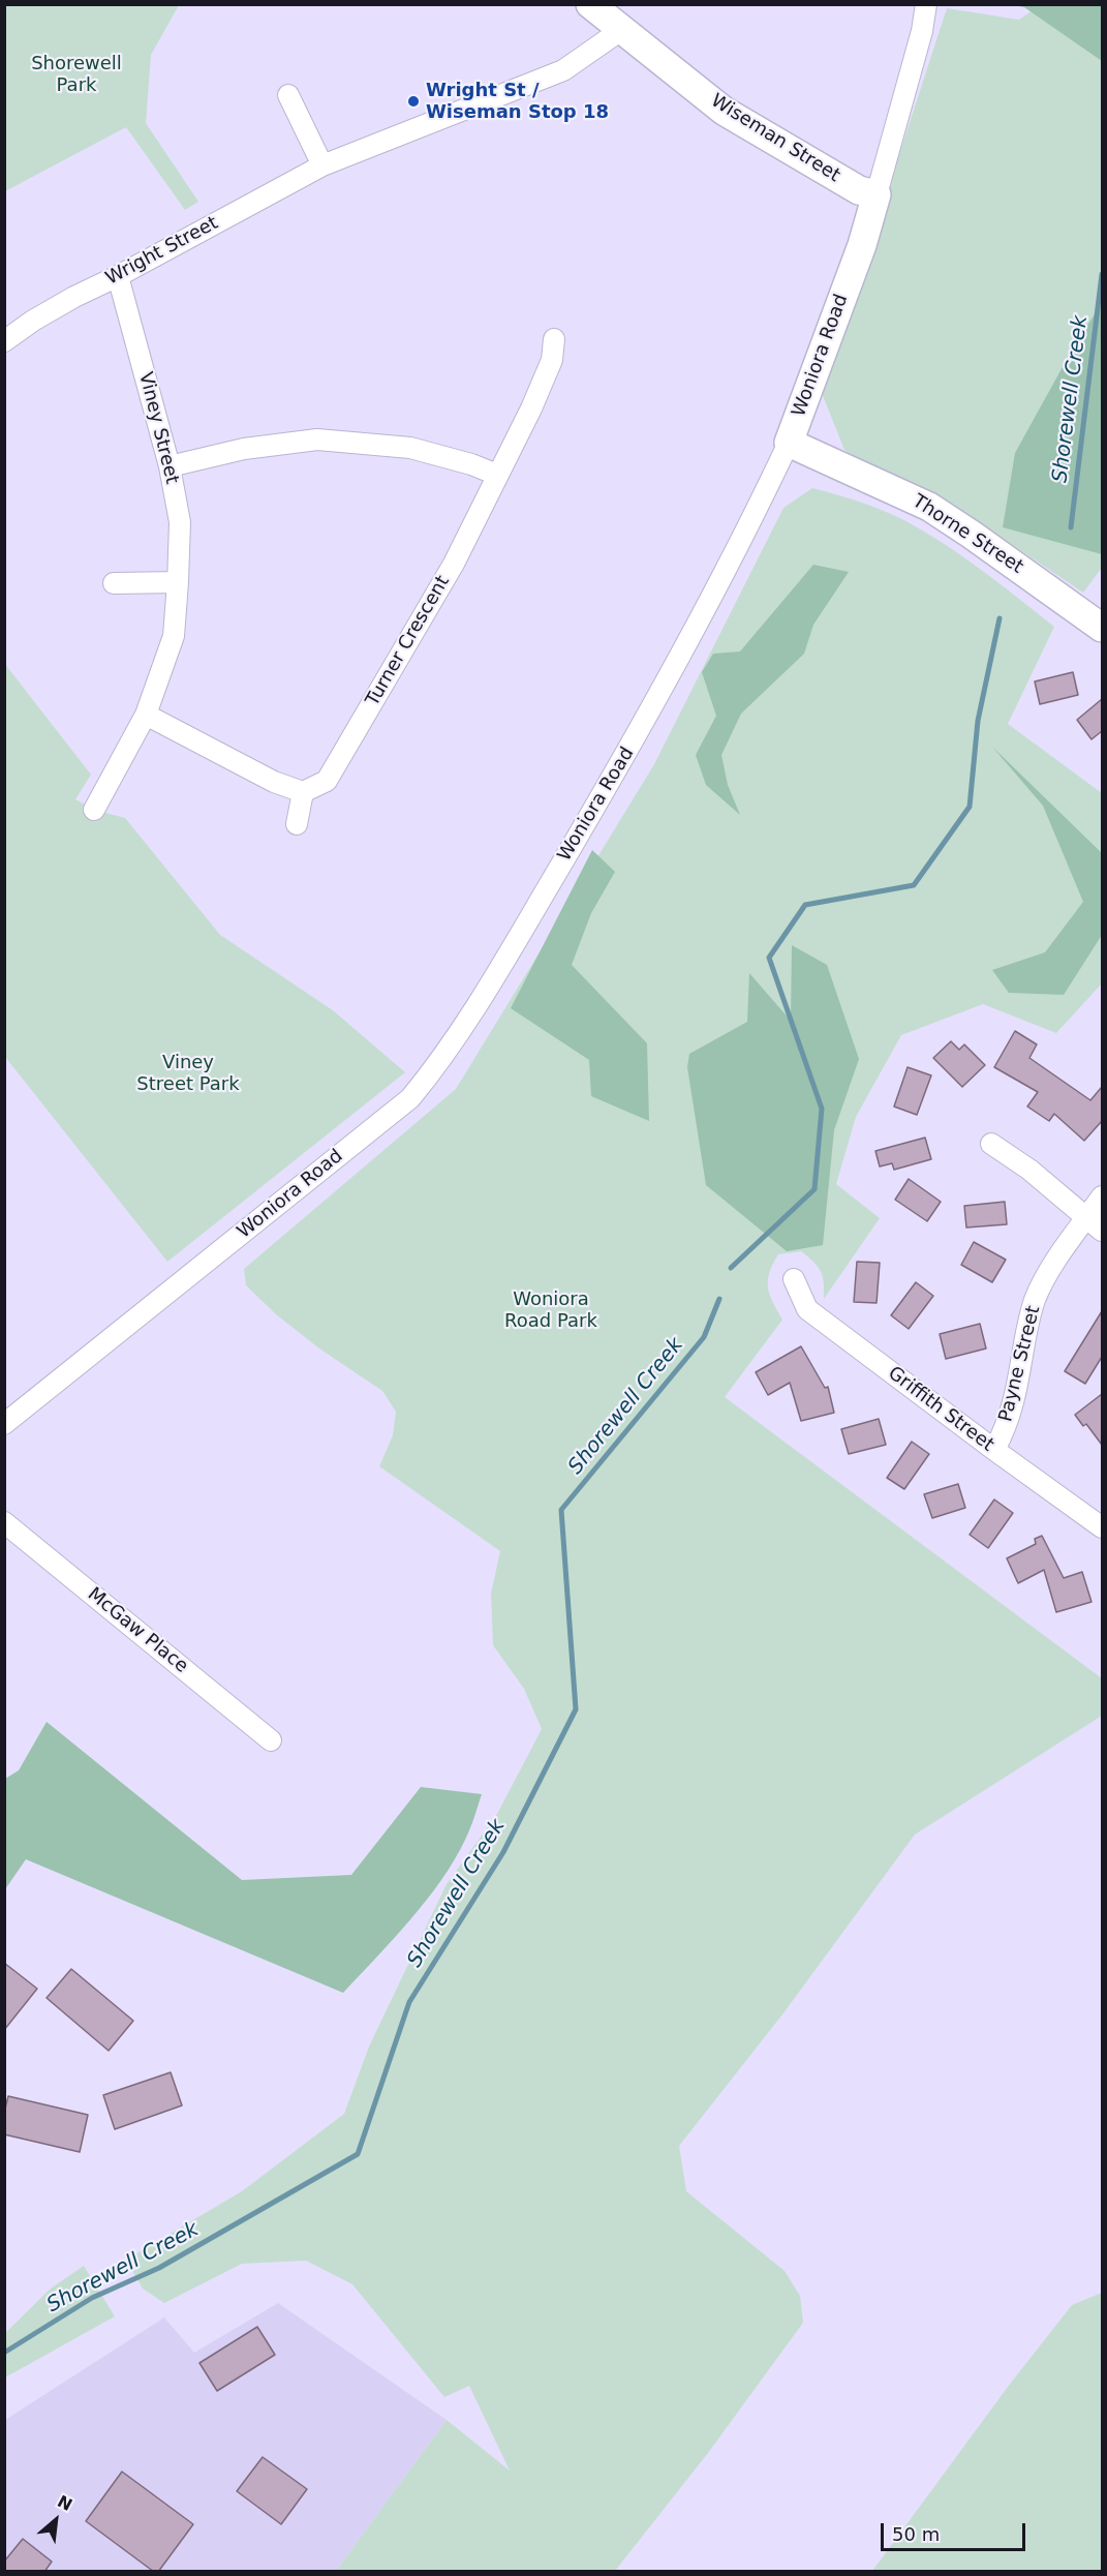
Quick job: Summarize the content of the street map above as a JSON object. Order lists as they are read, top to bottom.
{
  "streets": {
    "street": [
      "Wiseman Street",
      "Wright Street",
      "Woniora Road",
      "Viney Street",
      "Thorne Street",
      "Turner Crescent",
      "Payne Street",
      "Griffith Street",
      "McGaw Place"
    ]
  },
  "crossings": [
    ["Wiseman Street", "Wright Street"],
    ["Wiseman Street", "Woniora Road"],
    ["Wright Street", "Viney Street"],
    ["Woniora Road", "Thorne Street"],
    ["Payne Street", "Griffith Street"]
  ],
  "water": ["Shorewell Creek"],
  "parks": ["Shorewell Park", "Viney Street Park", "Woniora Road Park"],
  "places": ["Wright St / Wiseman Stop 18"],
  "scale_bar": "50 m",
  "north": "top right"
}
